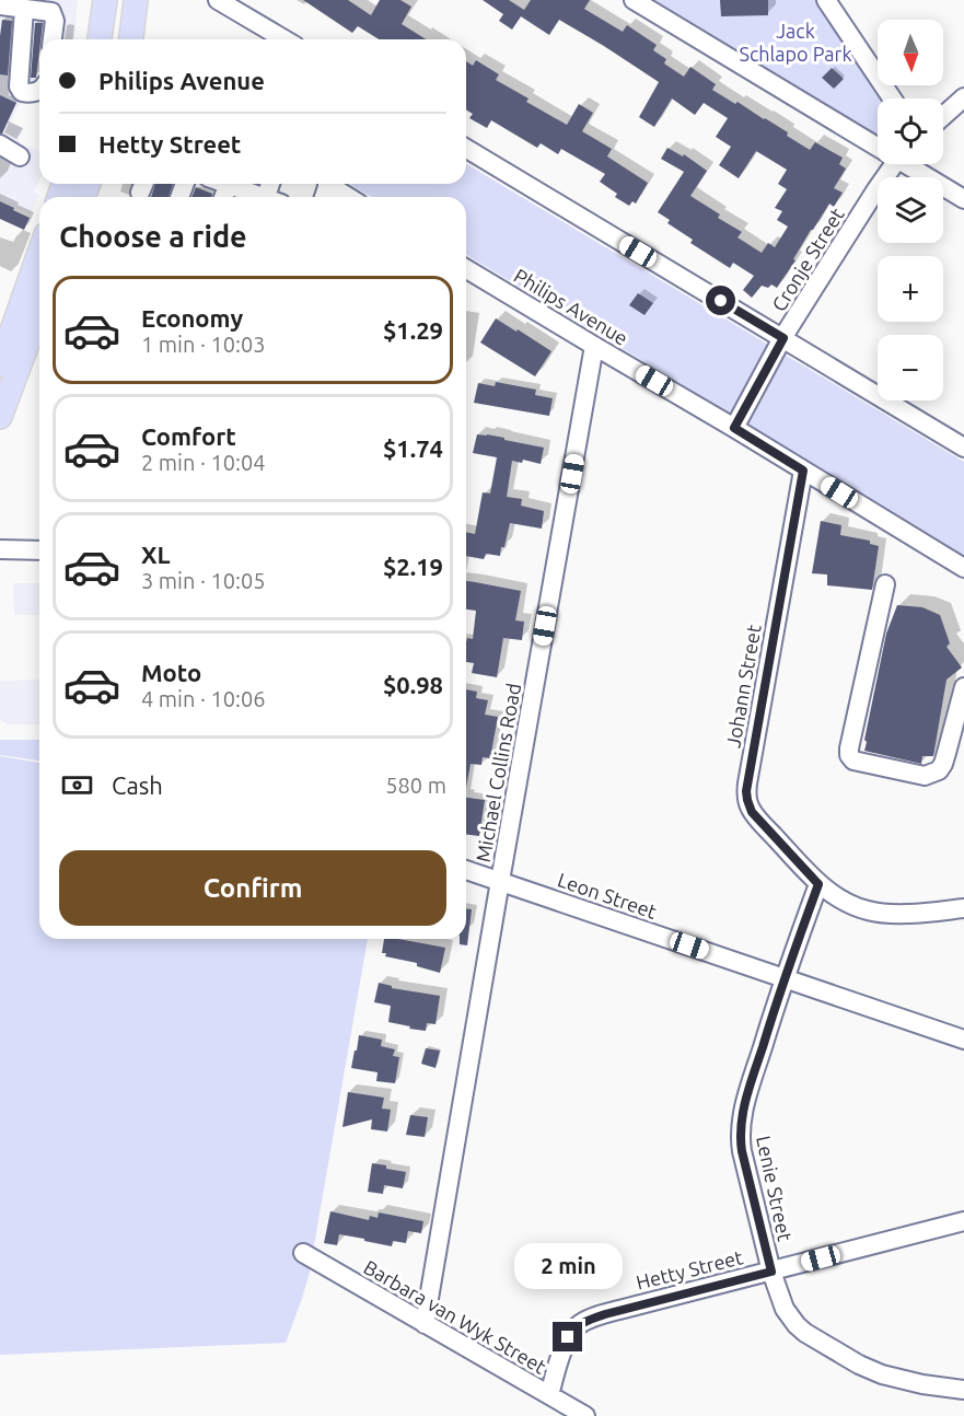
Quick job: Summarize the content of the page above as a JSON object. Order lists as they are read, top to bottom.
{
  "streets": {
    "street": [
      "Cronje Street",
      "Philips Avenue",
      "Johann Street",
      "Michael Collins Road",
      "Leon Street",
      "Lenie Street",
      "Hetty Street",
      "Barbara van Wyk Street"
    ]
  },
  "crossings": [
    ["Cronje Street", "Philips Avenue"],
    ["Philips Avenue", "Johann Street"],
    ["Philips Avenue", "Michael Collins Road"],
    ["Johann Street", "Lenie Street"],
    ["Michael Collins Road", "Leon Street"],
    ["Michael Collins Road", "Barbara van Wyk Street"],
    ["Leon Street", "Lenie Street"],
    ["Lenie Street", "Hetty Street"],
    ["Hetty Street", "Barbara van Wyk Street"]
  ],
  "parks": ["Jack Schlapo Park"],
  "north": "bottom",
  "page": {
    "map_buttons": ["+", "−"],
    "banner": ["Philips Avenue", "Hetty Street"],
    "heading": "Choose a ride",
    "list": [
      {
        "name": "Economy",
        "note": "1 min · 10:03",
        "value": "$1.29"
      },
      {
        "name": "Comfort",
        "note": "2 min · 10:04",
        "value": "$1.74"
      },
      {
        "name": "XL",
        "note": "3 min · 10:05",
        "value": "$2.19"
      },
      {
        "name": "Moto",
        "note": "4 min · 10:06",
        "value": "$0.98"
      }
    ],
    "pay": ["Cash", "580 m"],
    "buttons": "Confirm",
    "bubble": "2 min"
  }
}
